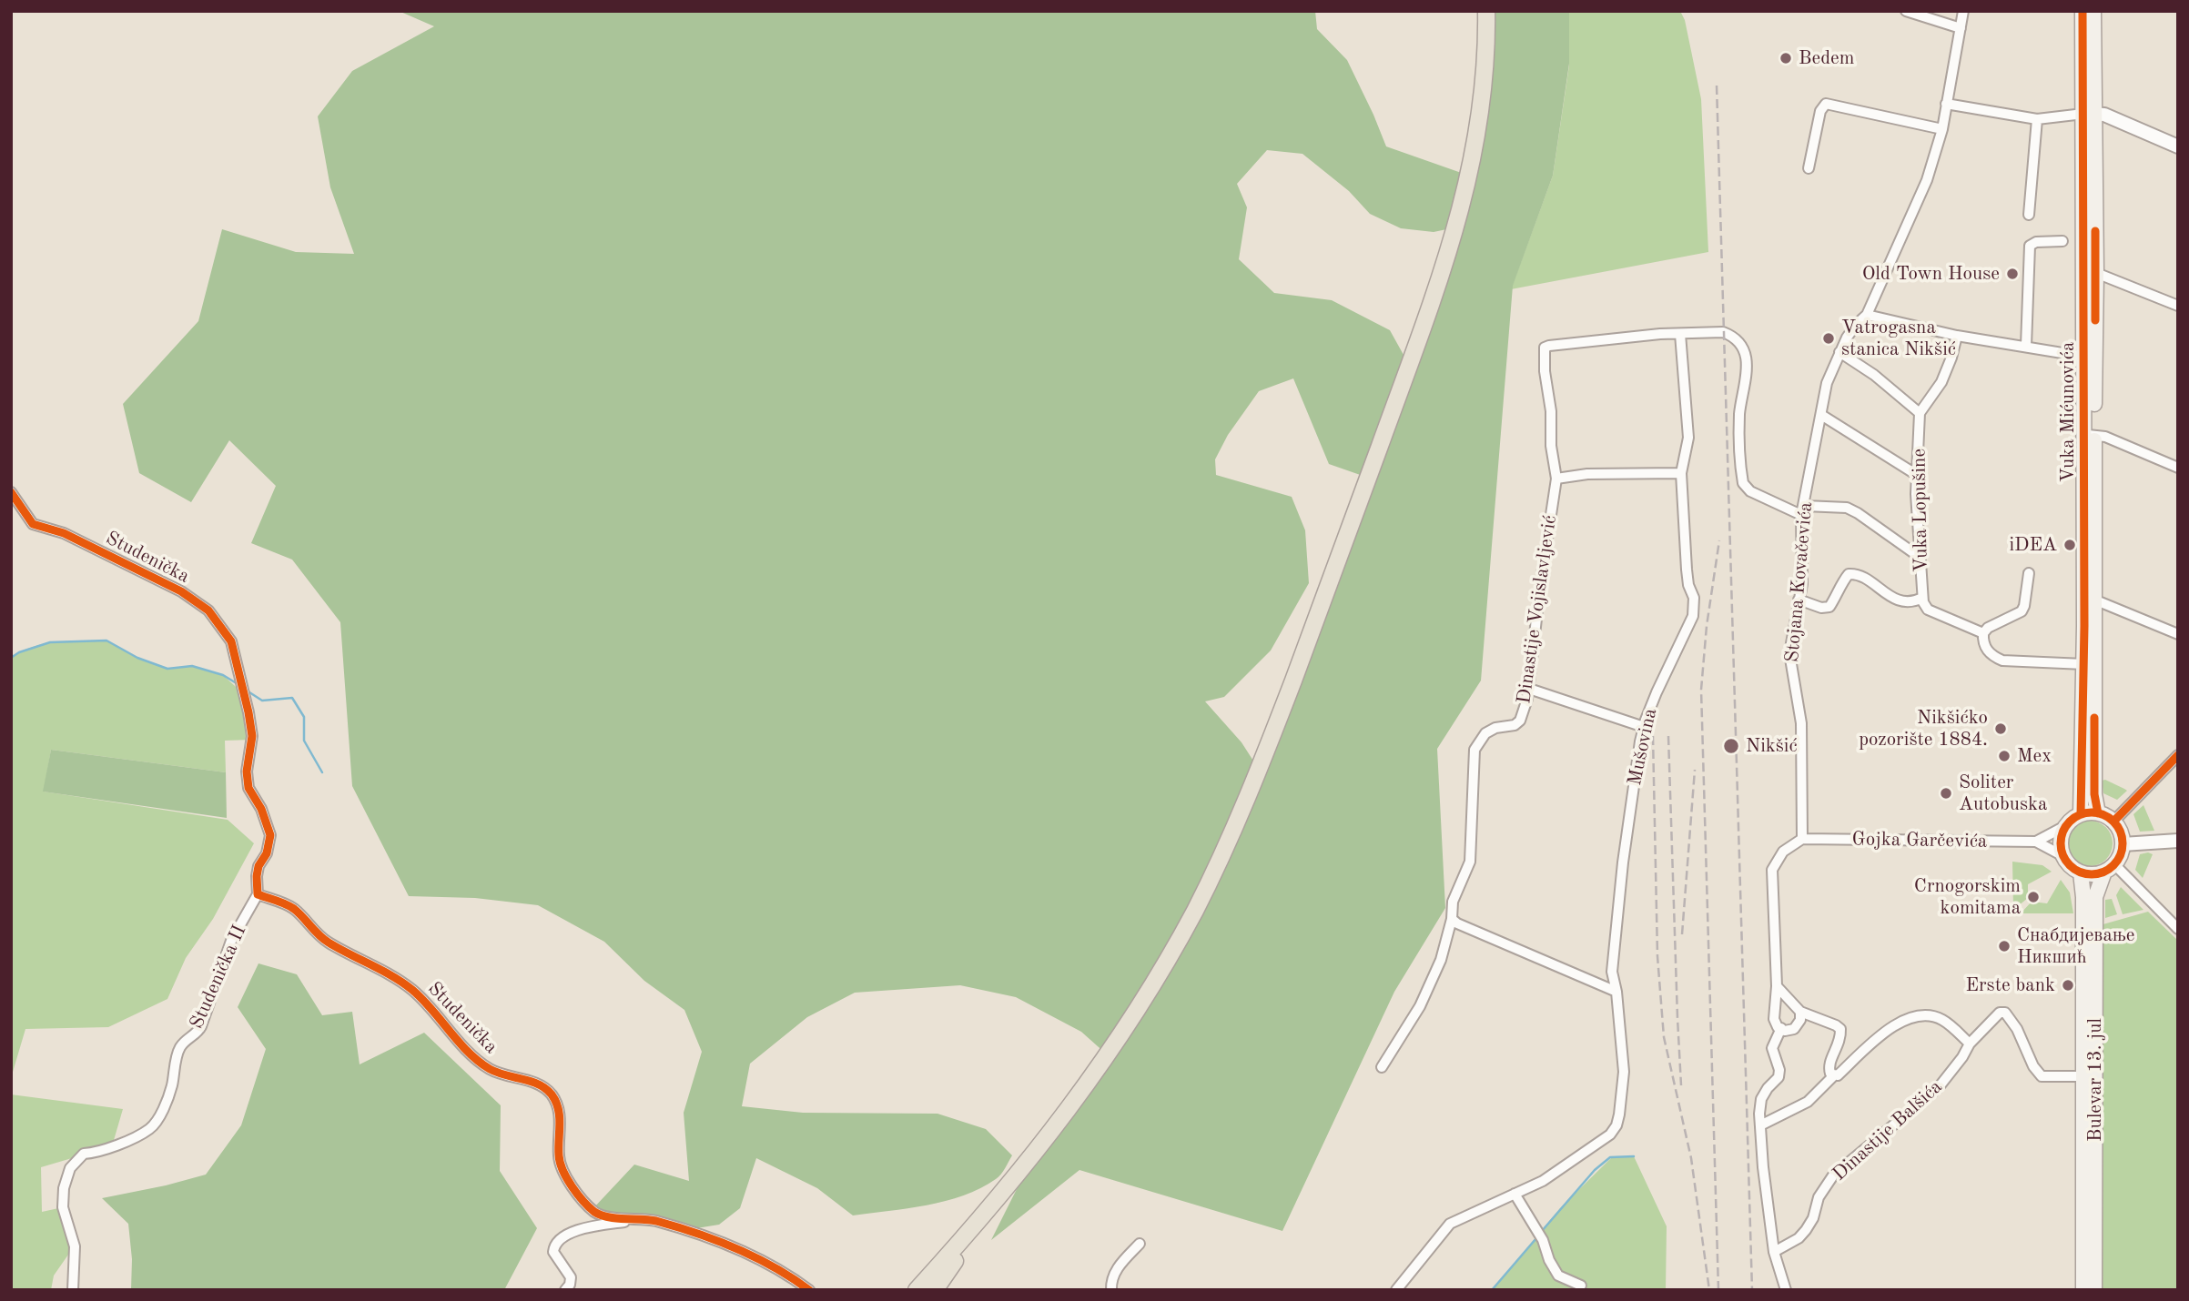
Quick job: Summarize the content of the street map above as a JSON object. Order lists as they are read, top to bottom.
{
  "streets": {
    "main road": ["Vuka Mićunovića", "Bulevar 13. jul"],
    "street": [
      "Vuka Lopušine",
      "Studenička",
      "Stojana Kovačevića",
      "Dinastije Vojislavljević",
      "Mušovina",
      "Gojka Garčevića",
      "Studenička II",
      "Dinastije Balšića"
    ]
  },
  "crossings": [
    ["Vuka Mićunovića", "Bulevar 13. jul"],
    ["Studenička", "Studenička II"],
    ["Stojana Kovačevića", "Gojka Garčevića"],
    ["Bulevar 13. jul", "Dinastije Balšića"]
  ],
  "places": [
    "Bedem",
    "Old Town House",
    "Vatrogasna stanica Nikšić",
    "iDEA",
    "Nikšićko pozorište 1884.",
    "Nikšić",
    "Mex",
    "Soliter Autobuska",
    "Crnogorskim komitama",
    "Снабдијевање Никшић",
    "Erste bank"
  ]
}
